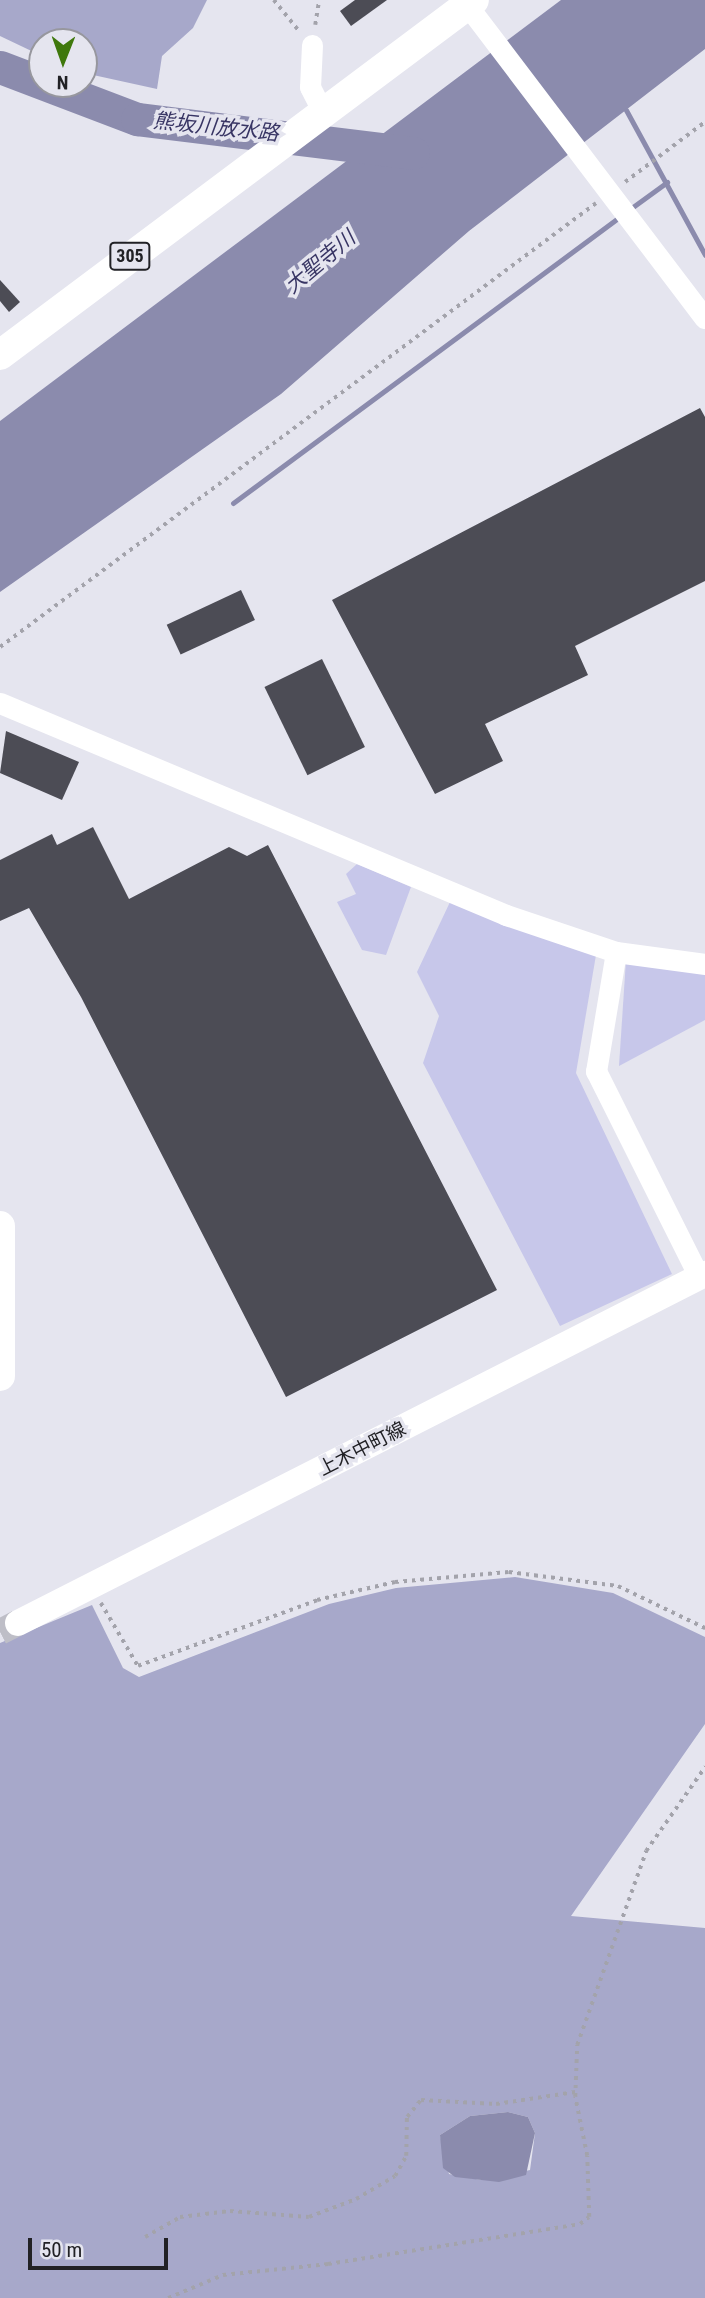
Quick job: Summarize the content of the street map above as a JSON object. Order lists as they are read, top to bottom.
{
  "streets": {
    "highway": ["305"],
    "main road": ["上木中町線"]
  },
  "water": ["熊坂川放水路", "大聖寺川"],
  "scale_bar": "50 m",
  "north": "bottom"
}
